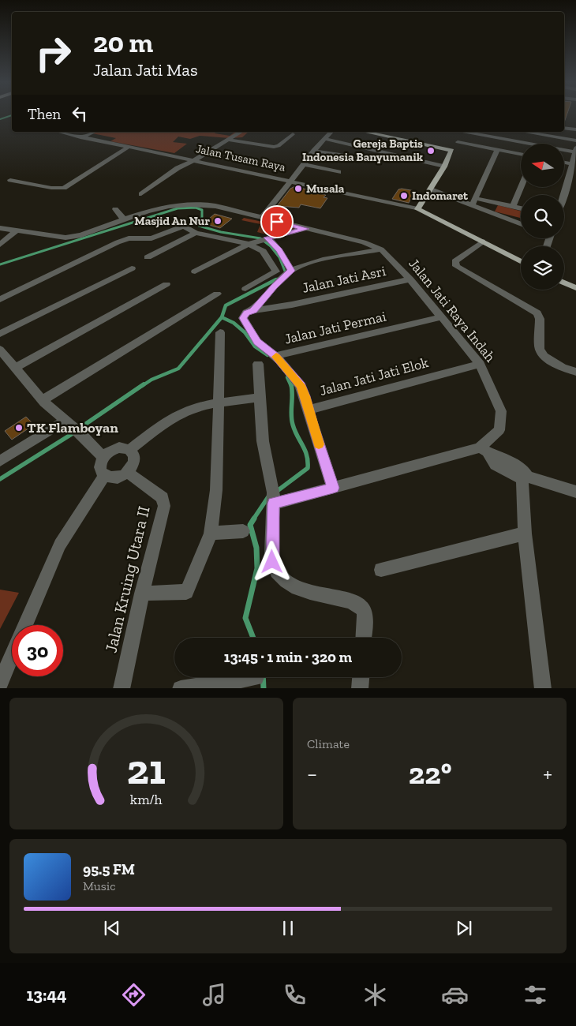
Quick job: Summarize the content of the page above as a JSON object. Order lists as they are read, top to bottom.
{
  "streets": {
    "main road": ["Jalan Tusam Raya"],
    "street": [
      "Jalan Jati Asri",
      "Jalan Jati Raya Indah",
      "Jalan Jati Permai",
      "Jalan Jati Jati Elok",
      "Jalan Kruing Utara II"
    ]
  },
  "crossings": [
    ["Jalan Jati Asri", "Jalan Jati Raya Indah"],
    ["Jalan Jati Raya Indah", "Jalan Jati Permai"],
    ["Jalan Jati Raya Indah", "Jalan Jati Jati Elok"],
    ["Jalan Jati Permai", "Jalan Jati Jati Elok"]
  ],
  "places": [
    "Gereja Baptis Indonesia Banyumanik",
    "Musala",
    "Indomaret",
    "Masjid An Nur",
    "TK Flamboyan"
  ],
  "north": "left",
  "page": {
    "turn": ["20 m", "Jalan Jati Mas"],
    "then": "Then",
    "limit": "30",
    "trip": "13:45 · 1 min · 320 m",
    "tile": "Climate",
    "heat": ["−", "22°", "+"],
    "song": ["95.5 FM", "Music"],
    "tabs": "13:44",
    "gauge": ["21", "km/h"]
  }
}
